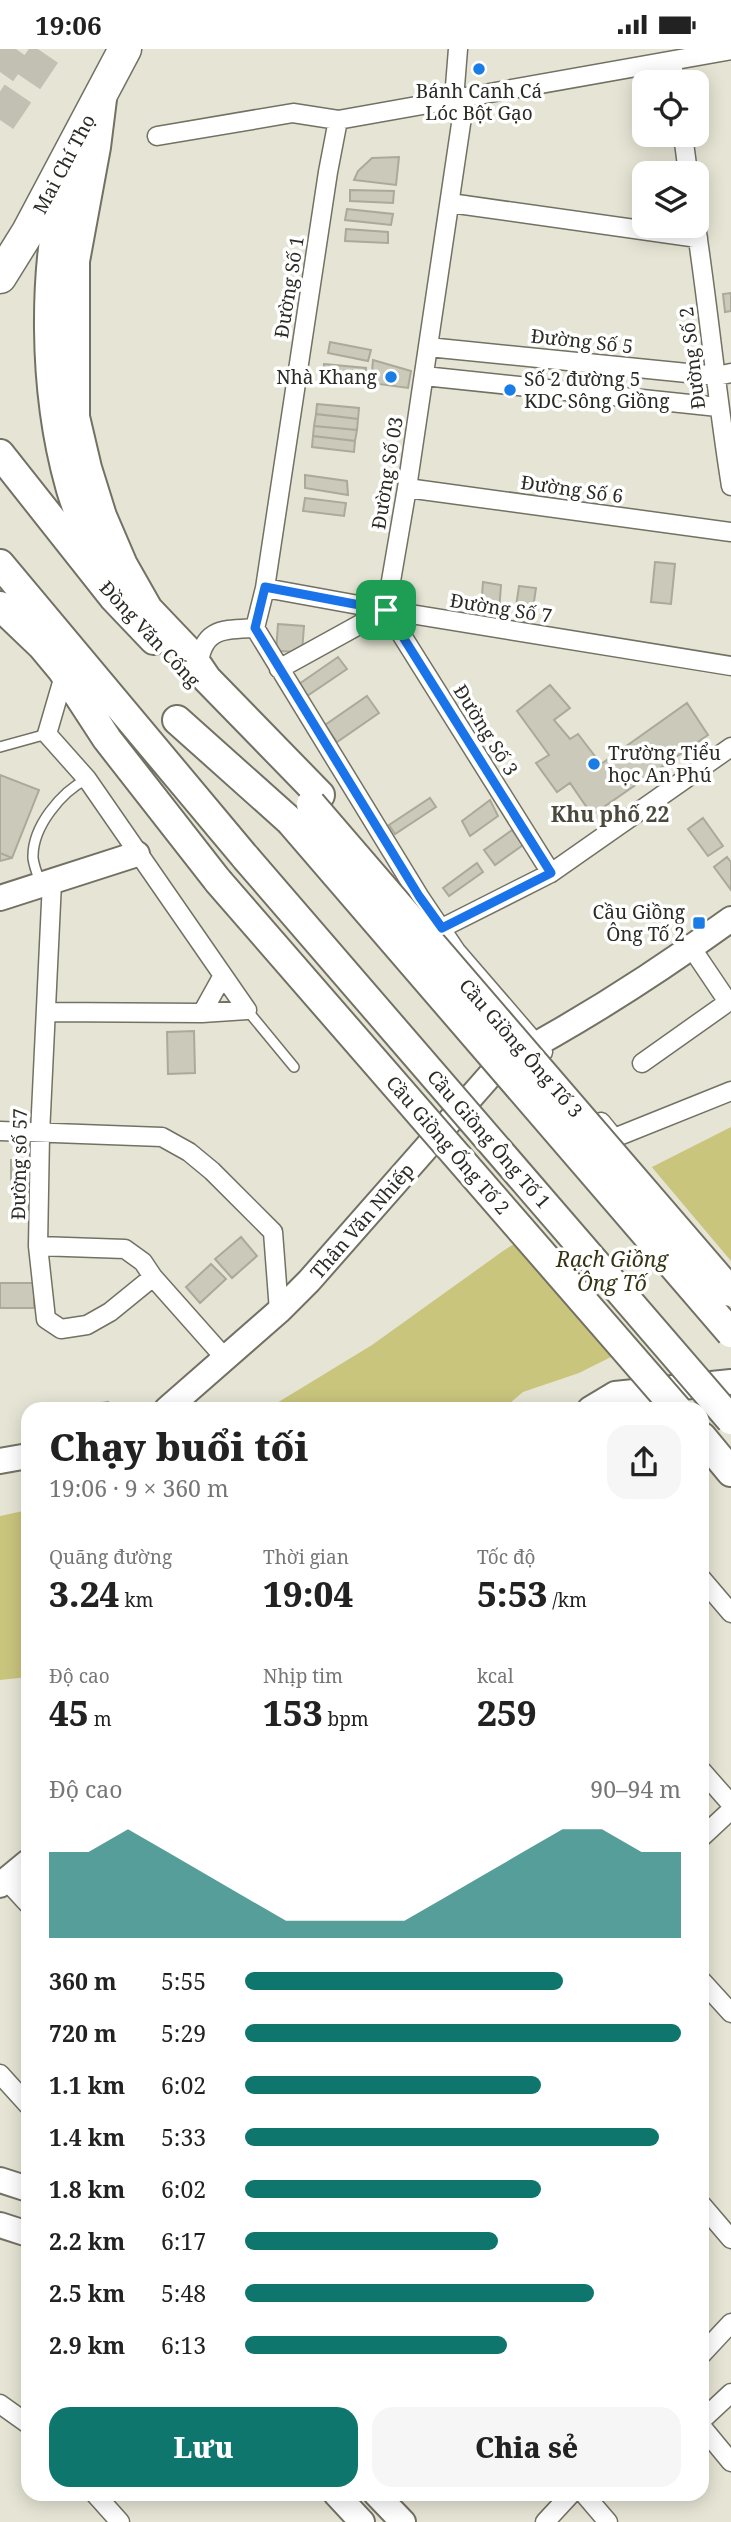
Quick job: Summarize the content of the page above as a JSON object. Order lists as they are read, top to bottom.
{
  "streets": {
    "highway": ["Mai Chí Thọ"],
    "main road": [
      "Đồng Văn Cống",
      "Cầu Giồng Ông Tố 3",
      "Cầu Giồng Ông Tố 1",
      "Cầu Giồng Ống Tố 2"
    ],
    "street": [
      "Đường Số 1",
      "Đường Số 5",
      "Đường Số 2",
      "Đường Số 03",
      "Đường Số 6",
      "Đường Số 7",
      "Đường Số 3",
      "Đường số 57",
      "Thân Văn Nhiếp"
    ]
  },
  "crossings": [
    ["Mai Chí Thọ", "Đồng Văn Cống"],
    ["Đường Số 1", "Đường Số 7"],
    ["Đường Số 5", "Đường Số 2"],
    ["Đường Số 5", "Đường Số 03"],
    ["Đường Số 03", "Đường Số 6"],
    ["Đường Số 03", "Đường Số 7"],
    ["Đường Số 03", "Đường Số 3"],
    ["Đường Số 7", "Đường Số 3"],
    ["Đồng Văn Cống", "Cầu Giồng Ông Tố 3"]
  ],
  "districts": ["Khu phố 22"],
  "water": ["Rạch Giồng Ông Tố"],
  "places": {
    "other": [
      "Bánh Canh Cá Lóc Bột Gạo",
      "Nhà Khang",
      "Số 2 đường 5 KDC Sông Giồng",
      "Trường Tiểu học An Phú"
    ],
    "transit": ["Cầu Giồng Ông Tố 2"]
  },
  "page": {
    "status": "19:06",
    "heading": ["Chạy buổi tối", "19:06 · 9 × 360 m"],
    "stats": [
      ["Quãng đường", "3.24 km"],
      ["Thời gian", "19:04"],
      ["Tốc độ", "5:53 /km"],
      ["Độ cao", "45 m"],
      ["Nhịp tim", "153 bpm"],
      ["kcal", "259"]
    ],
    "chart": ["Độ cao", "90–94 m"],
    "list": [
      {
        "name": "360 m",
        "note": "5:55"
      },
      {
        "name": "720 m",
        "note": "5:29"
      },
      {
        "name": "1.1 km",
        "note": "6:02"
      },
      {
        "name": "1.4 km",
        "note": "5:33"
      },
      {
        "name": "1.8 km",
        "note": "6:02"
      },
      {
        "name": "2.2 km",
        "note": "6:17"
      },
      {
        "name": "2.5 km",
        "note": "5:48"
      },
      {
        "name": "2.9 km",
        "note": "6:13"
      }
    ],
    "buttons": ["Lưu", "Chia sẻ"]
  }
}
